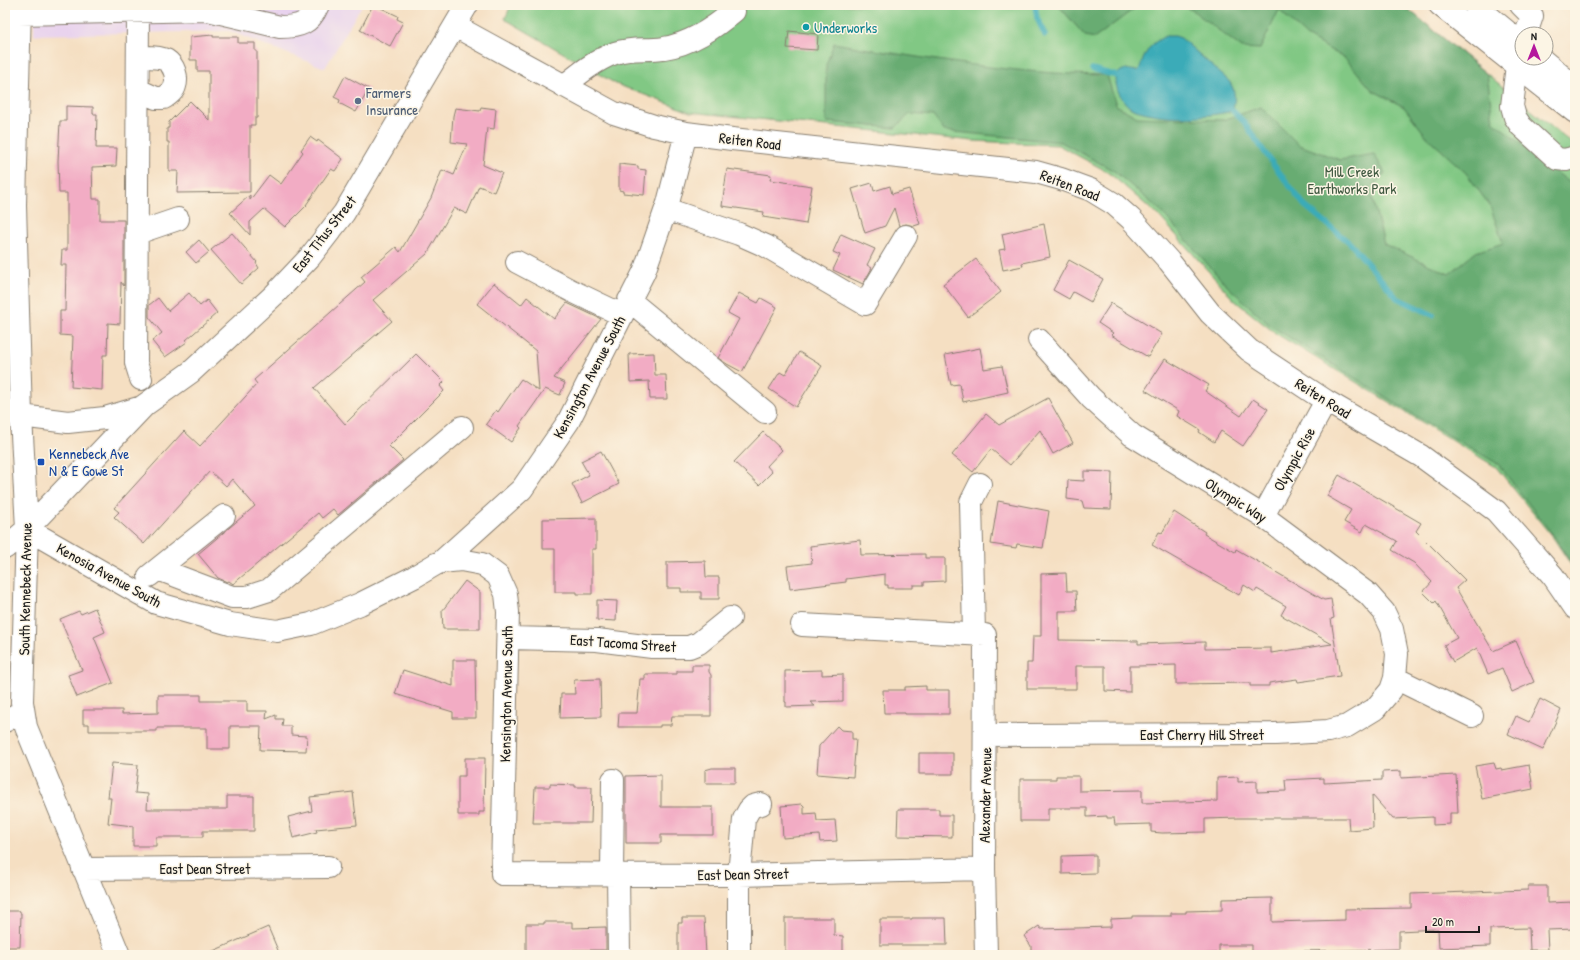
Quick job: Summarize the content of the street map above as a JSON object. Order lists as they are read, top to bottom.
{
  "streets": {
    "street": [
      "Reiten Road",
      "East Titus Street",
      "Kensington Avenue South",
      "Olympic Rise",
      "Olympic Way",
      "Kenosia Avenue South",
      "South Kennebeck Avenue",
      "East Tacoma Street",
      "East Cherry Hill Street",
      "Alexander Avenue",
      "East Dean Street"
    ]
  },
  "crossings": [
    ["Reiten Road", "East Titus Street"],
    ["Reiten Road", "Kensington Avenue South"],
    ["Reiten Road", "Olympic Rise"],
    ["East Titus Street", "Kenosia Avenue South"],
    ["East Titus Street", "South Kennebeck Avenue"],
    ["Kensington Avenue South", "Kenosia Avenue South"],
    ["Kensington Avenue South", "East Tacoma Street"],
    ["Kensington Avenue South", "East Dean Street"],
    ["Olympic Rise", "Olympic Way"],
    ["Olympic Way", "East Cherry Hill Street"],
    ["Kenosia Avenue South", "South Kennebeck Avenue"],
    ["South Kennebeck Avenue", "East Dean Street"],
    ["East Cherry Hill Street", "Alexander Avenue"],
    ["Alexander Avenue", "East Dean Street"]
  ],
  "parks": ["Mill Creek Earthworks Park"],
  "places": {
    "other": ["Underworks", "Farmers Insurance"],
    "transit": ["Kennebeck Ave N & E Gowe St"]
  },
  "scale_bar": "20 m",
  "north": "top"
}
